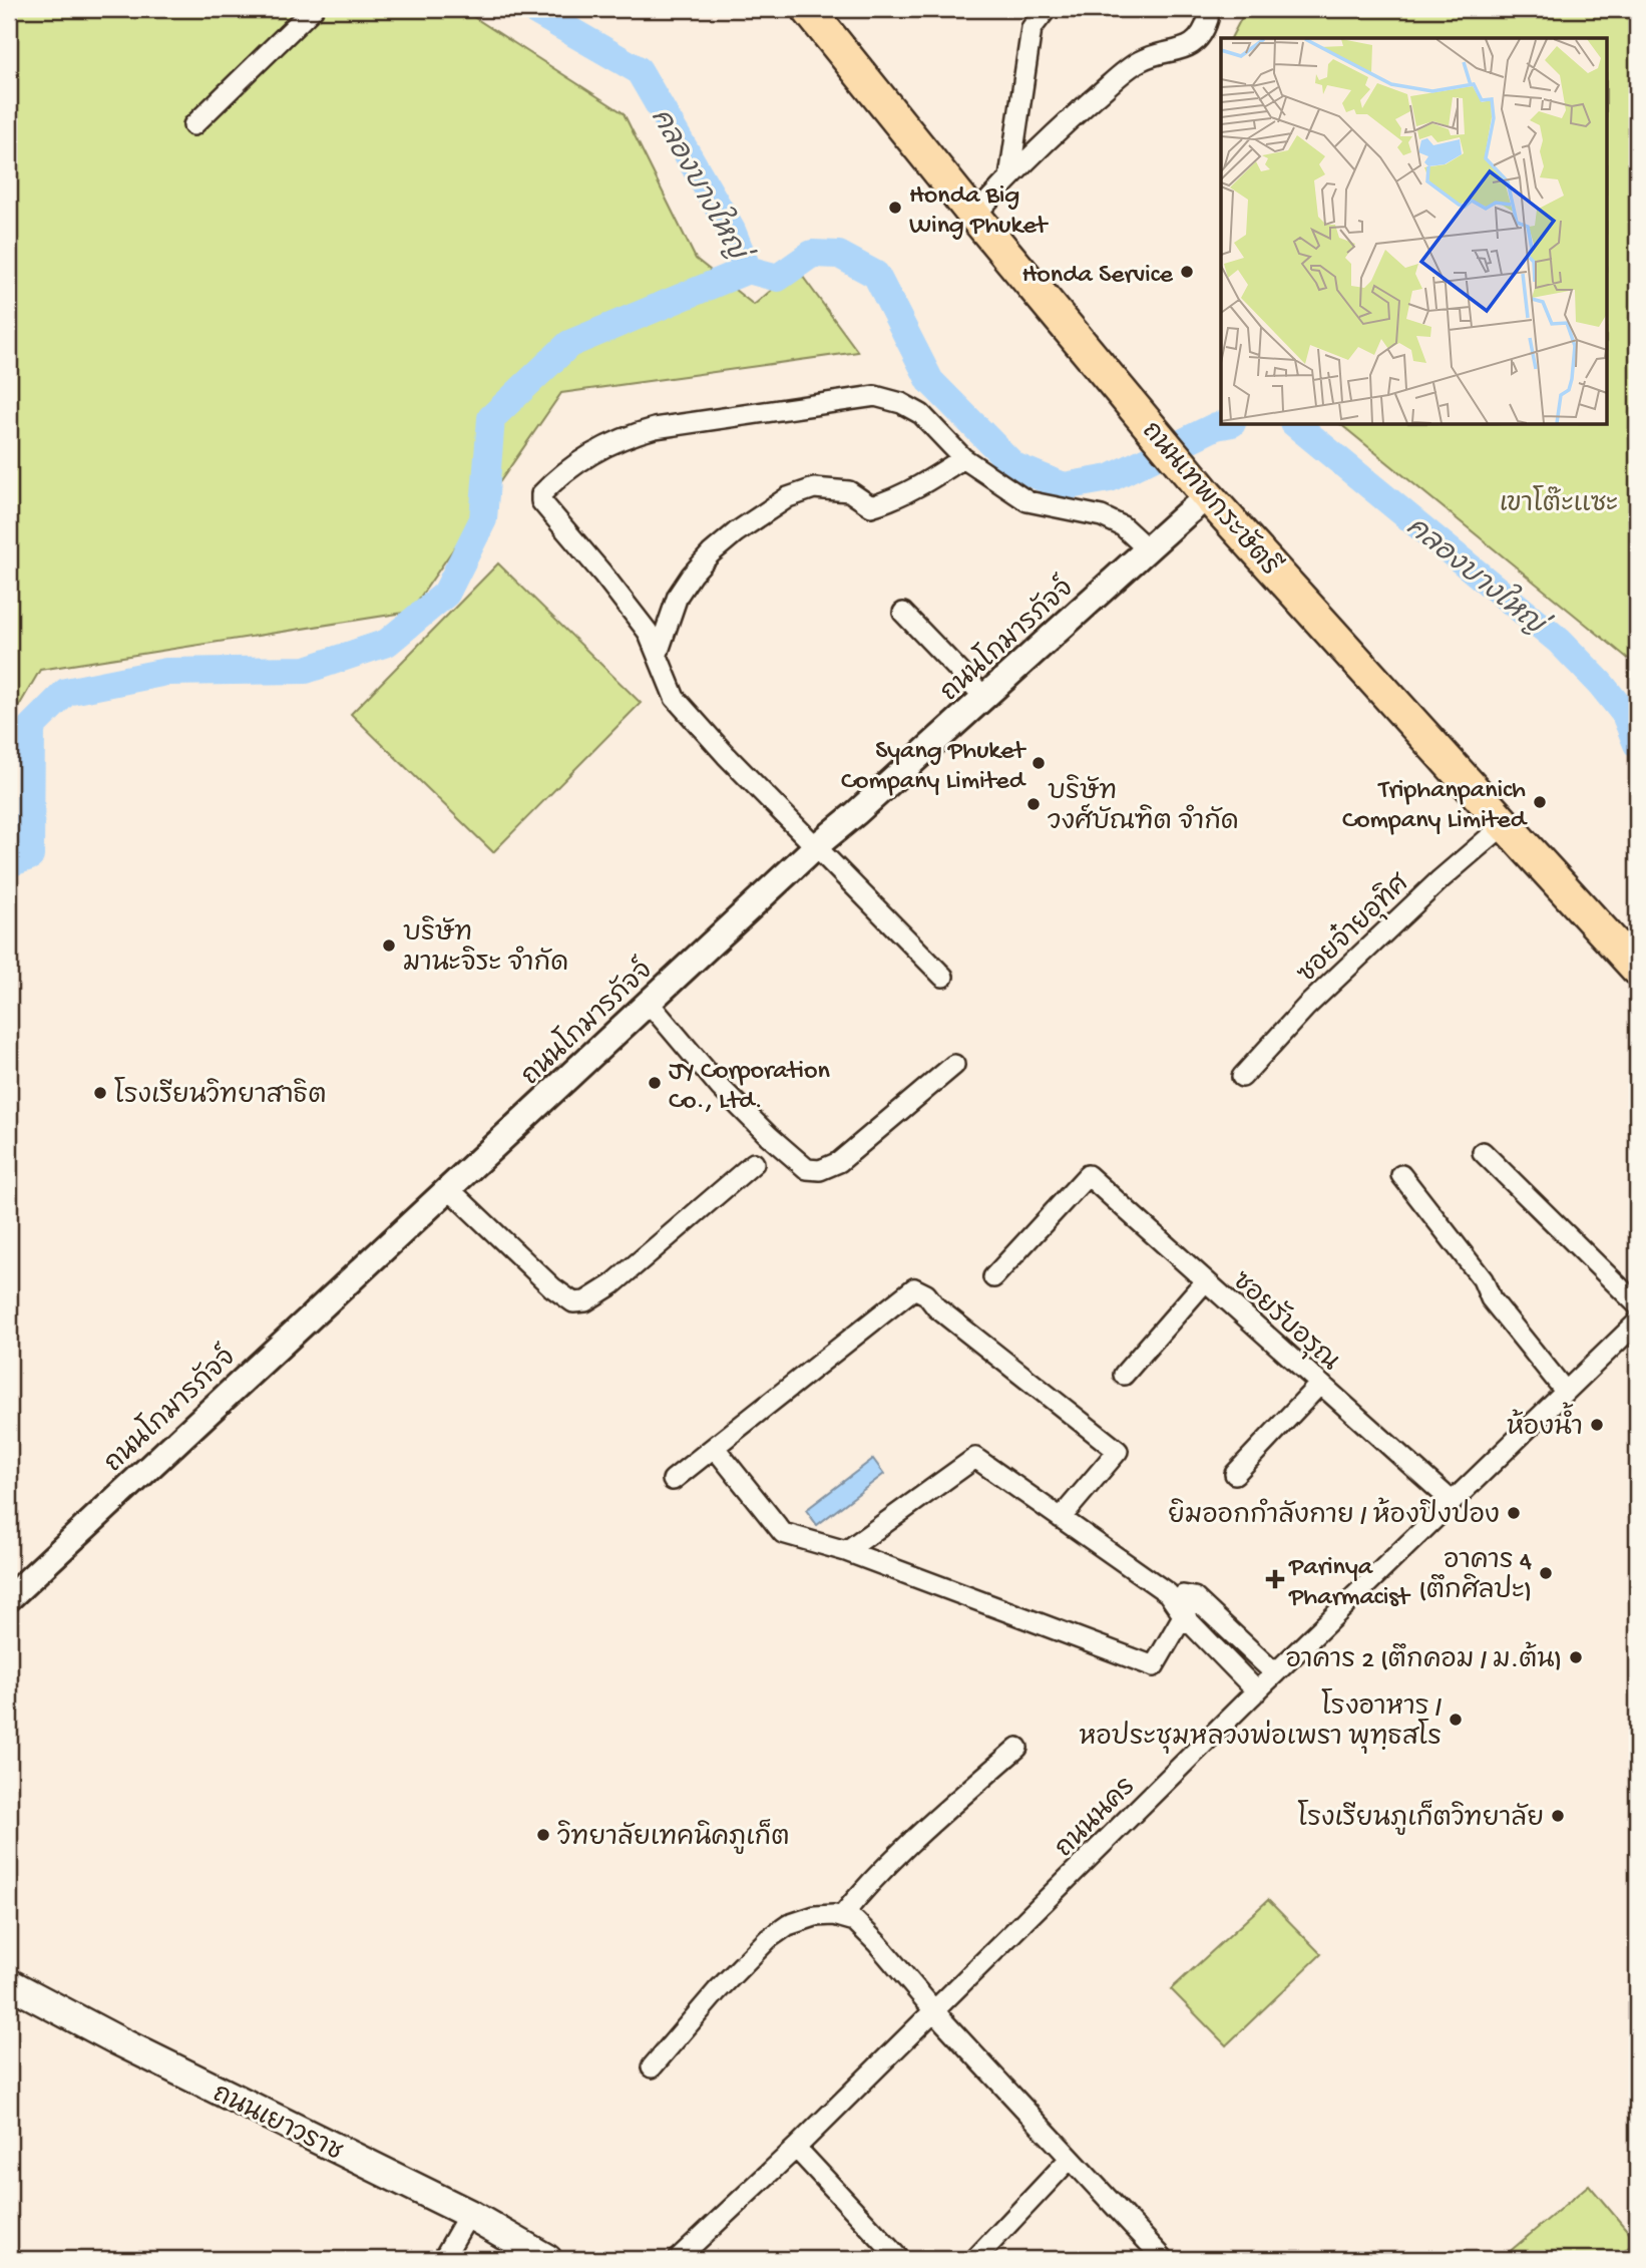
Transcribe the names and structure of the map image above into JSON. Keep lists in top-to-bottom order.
{
  "streets": {
    "main road": ["ถนนเทพกระษัตรี", "ถนนเยาวราช"],
    "street": [
      "ถนนโกมารภัจจ์",
      "ซอยจ๋ายอุทิศ",
      "ซอยรับอรุณ",
      "ถนนนคร"
    ]
  },
  "crossings": [
    ["ถนนเทพกระษัตรี", "ถนนโกมารภัจจ์"],
    ["ถนนเทพกระษัตรี", "ซอยจ๋ายอุทิศ"],
    ["ซอยรับอรุณ", "ถนนนคร"]
  ],
  "water": ["คลองบางใหญ่"],
  "parks": ["เขาโต๊ะแซะ"],
  "places": {
    "other": [
      "Honda Big Wing Phuket",
      "Honda Service",
      "Syang Phuket Company Limited",
      "Triphanpanich Company Limited",
      "บริษัท วงศ์บัณฑิต จำกัด",
      "บริษัท มานะจิระ จำกัด",
      "JY Corporation Co., Ltd.",
      "โรงเรียนวิทยาสาธิต",
      "ห้องน้ำ",
      "ยิมออกกำลังกาย / ห้องปิงปอง",
      "อาคาร 4 (ตึกศิลปะ)",
      "อาคาร 2 (ตึกคอม / ม.ต้น)",
      "โรงอาหาร / หอประชุมหลวงพ่อเพรา พุทฺธสโร",
      "โรงเรียนภูเก็ตวิทยาลัย",
      "วิทยาลัยเทคนิคภูเก็ต"
    ],
    "health": ["Parinya Pharmacist"]
  }
}
